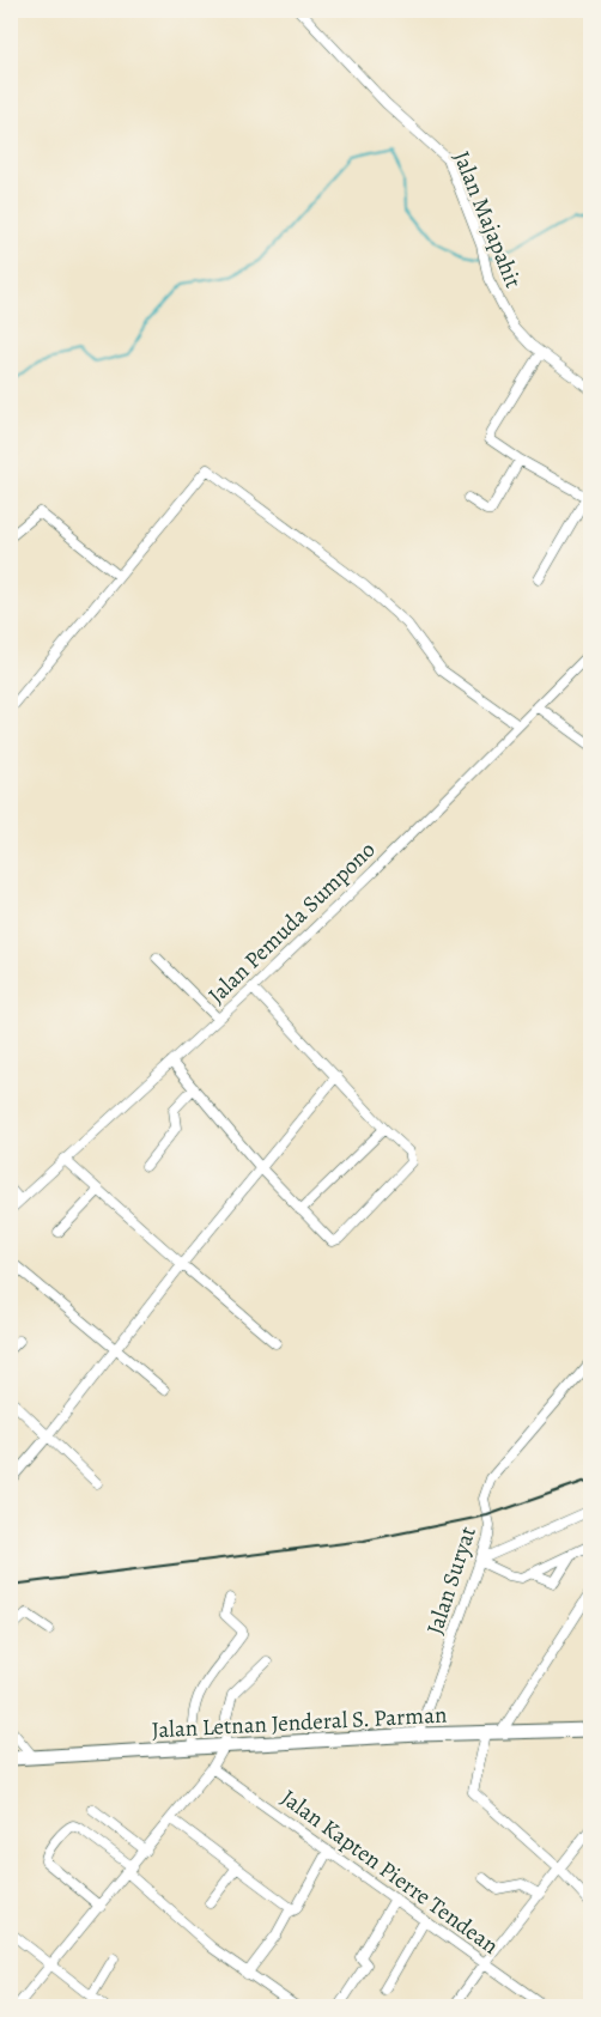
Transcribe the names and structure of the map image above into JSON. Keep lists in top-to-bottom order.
{
  "streets": {
    "highway": ["Jalan Letnan Jenderal S. Parman"],
    "street": [
      "Jalan Majapahit",
      "Jalan Pemuda Sumpono",
      "Jalan Suryat",
      "Jalan Kapten Pierre Tendean"
    ]
  },
  "crossings": [
    ["Jalan Suryat", "Jalan Letnan Jenderal S. Parman"]
  ]
}
